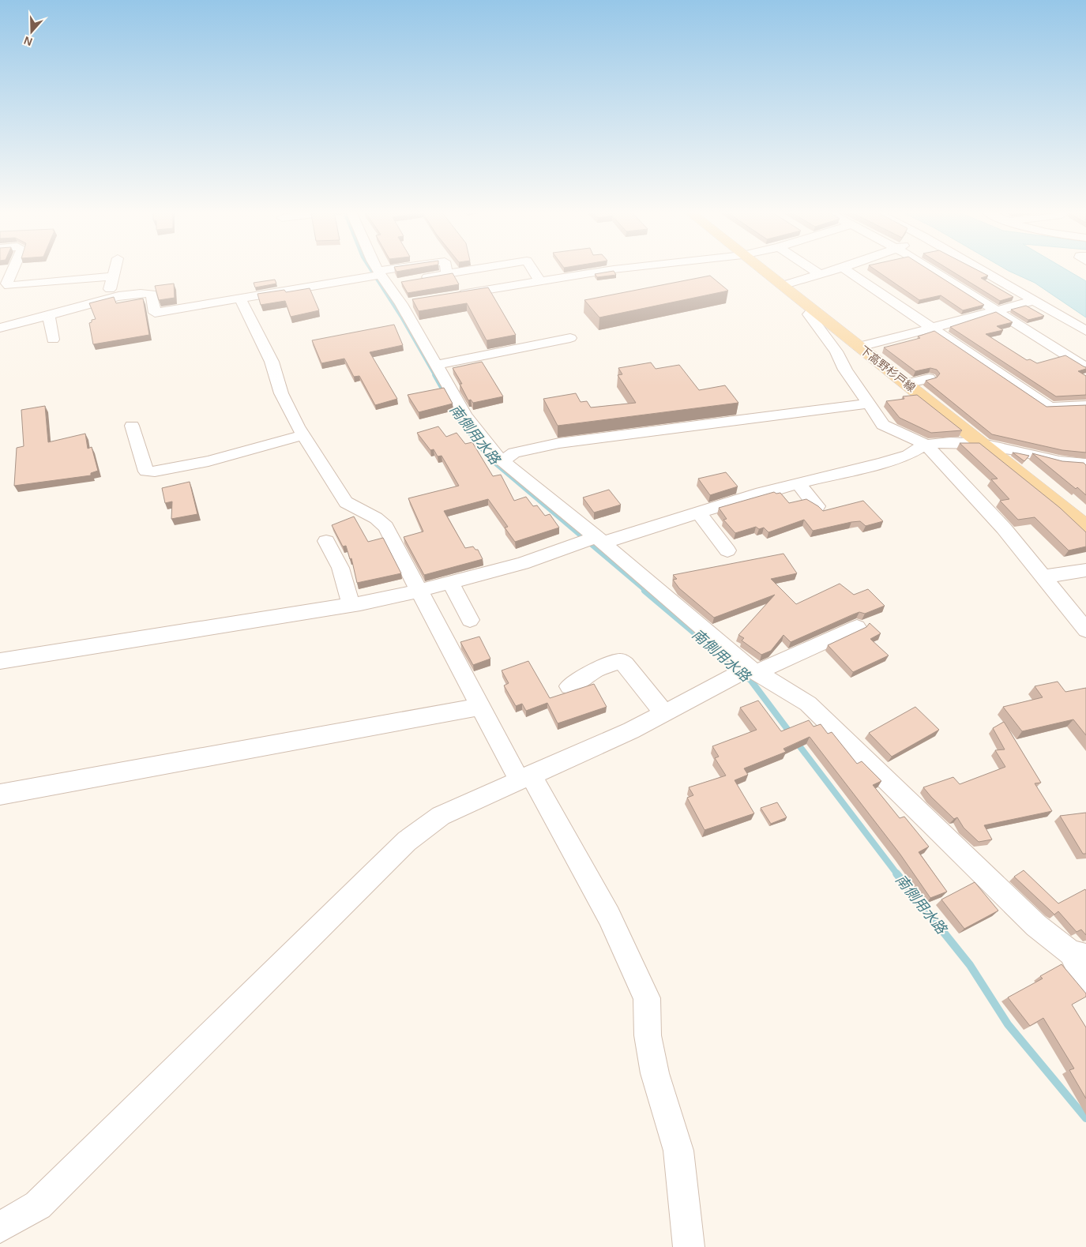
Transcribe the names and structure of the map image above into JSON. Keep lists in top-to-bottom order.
{
  "streets": {
    "main road": ["下高野杉戸線"]
  },
  "water": ["南側用水路"],
  "north": "bottom"
}
